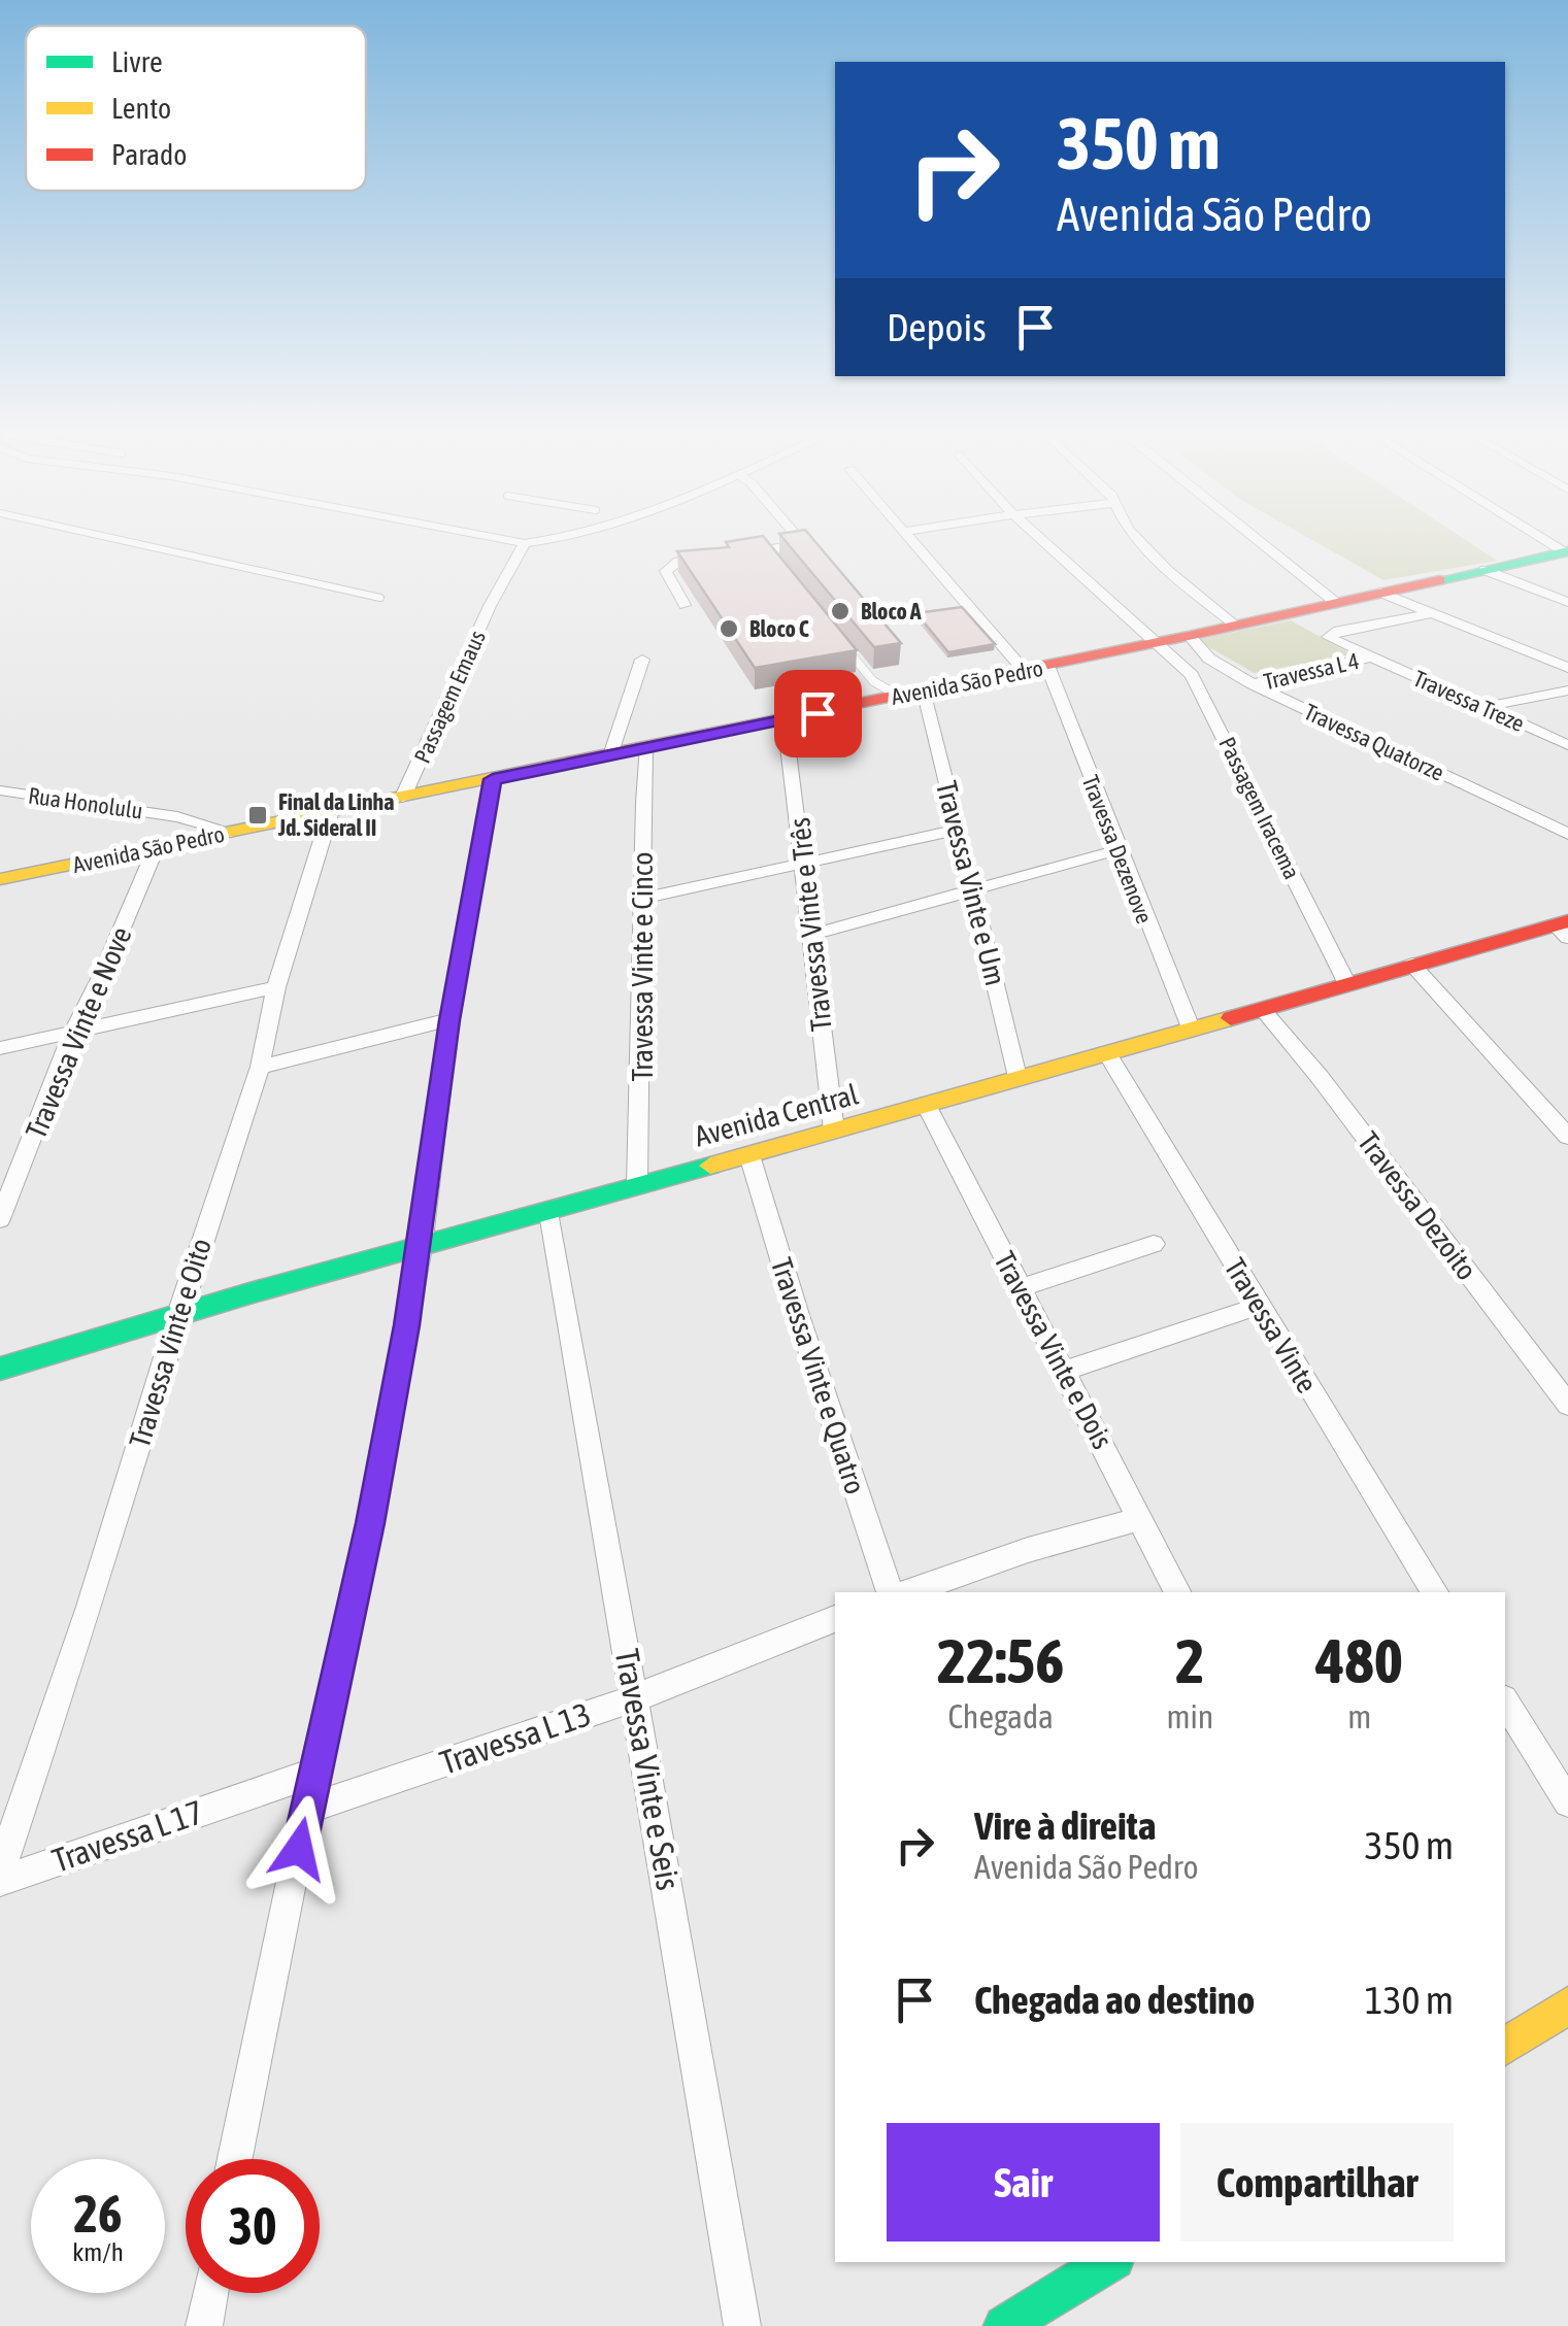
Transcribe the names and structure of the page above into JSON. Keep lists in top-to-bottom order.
{
  "streets": {
    "main road": ["Avenida São Pedro", "Avenida Central"],
    "street": [
      "Travessa L 4",
      "Passagem Emaus",
      "Travessa Treze",
      "Travessa Quatorze",
      "Rua Honolulu",
      "Passagem Iracema",
      "Travessa Dezenove",
      "Travessa Vinte e Um",
      "Travessa Vinte e Três",
      "Travessa Vinte e Cinco",
      "Travessa Vinte e Nove",
      "Travessa Dezoito",
      "Travessa Vinte",
      "Travessa Vinte e Oito",
      "Travessa Vinte e Dois",
      "Travessa Vinte e Quatro",
      "Travessa L 13",
      "Travessa Vinte e Seis",
      "Travessa L 17"
    ]
  },
  "crossings": [
    ["Travessa L 4", "Travessa Treze"],
    ["Travessa L 4", "Travessa Quatorze"],
    ["Avenida São Pedro", "Passagem Emaus"],
    ["Avenida São Pedro", "Travessa Quatorze"],
    ["Avenida São Pedro", "Rua Honolulu"],
    ["Avenida São Pedro", "Passagem Iracema"],
    ["Avenida São Pedro", "Travessa Dezenove"],
    ["Avenida São Pedro", "Travessa Vinte e Um"],
    ["Avenida São Pedro", "Travessa Vinte e Três"],
    ["Avenida São Pedro", "Travessa Vinte e Cinco"],
    ["Avenida São Pedro", "Travessa Vinte e Nove"],
    ["Avenida São Pedro", "Travessa Vinte e Oito"],
    ["Passagem Iracema", "Avenida Central"],
    ["Travessa Dezenove", "Avenida Central"],
    ["Travessa Vinte e Um", "Avenida Central"],
    ["Travessa Vinte e Três", "Avenida Central"],
    ["Travessa Vinte e Cinco", "Avenida Central"],
    ["Avenida Central", "Travessa Dezoito"],
    ["Avenida Central", "Travessa Vinte"],
    ["Avenida Central", "Travessa Vinte e Oito"],
    ["Avenida Central", "Travessa Vinte e Dois"],
    ["Avenida Central", "Travessa Vinte e Quatro"],
    ["Avenida Central", "Travessa Vinte e Seis"],
    ["Travessa L 13", "Travessa Vinte e Seis"]
  ],
  "places": {
    "other": ["Bloco A", "Bloco C"],
    "transit": ["Final da Linha Jd. Sideral II"]
  },
  "legend": ["Livre", "Lento", "Parado"],
  "page": {
    "turn": ["350 m", "Avenida São Pedro"],
    "then": "Depois",
    "eta": [
      "22:56",
      "Chegada",
      "2",
      "min",
      "480",
      "m"
    ],
    "list": [
      {
        "name": "Vire à direita",
        "note": "Avenida São Pedro",
        "value": "350 m"
      },
      {
        "name": "Chegada ao destino",
        "value": "130 m"
      }
    ],
    "buttons": ["Sair", "Compartilhar"],
    "speed": "26 km/h",
    "limit": "30"
  }
}
